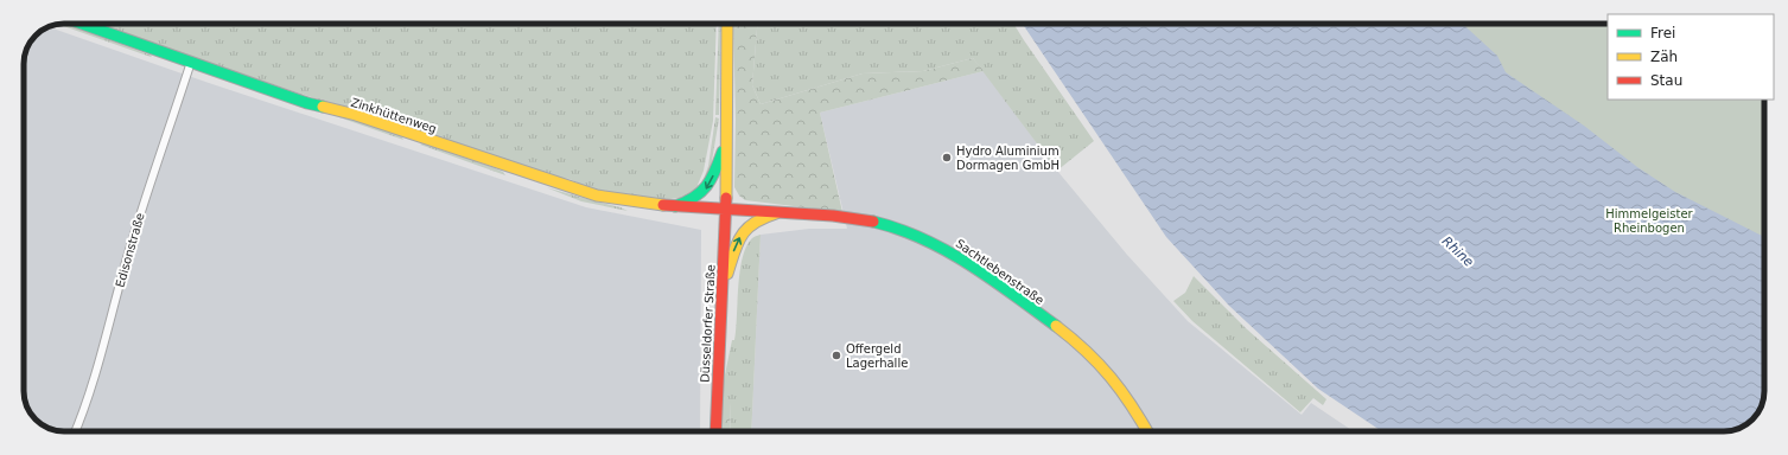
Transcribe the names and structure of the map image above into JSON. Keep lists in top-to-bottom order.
{
  "streets": {
    "street": [
      "Zinkhüttenweg",
      "Edisonstraße",
      "Sachtlebenstraße",
      "Düsseldorfer Straße"
    ]
  },
  "crossings": [
    ["Zinkhüttenweg", "Edisonstraße"],
    ["Zinkhüttenweg", "Sachtlebenstraße"],
    ["Zinkhüttenweg", "Düsseldorfer Straße"],
    ["Sachtlebenstraße", "Düsseldorfer Straße"]
  ],
  "water": ["Rhine"],
  "parks": ["Himmelgeister Rheinbogen"],
  "places": ["Hydro Aluminium Dormagen GmbH", "Offergeld Lagerhalle"],
  "legend": ["Frei", "Zäh", "Stau"]
}
